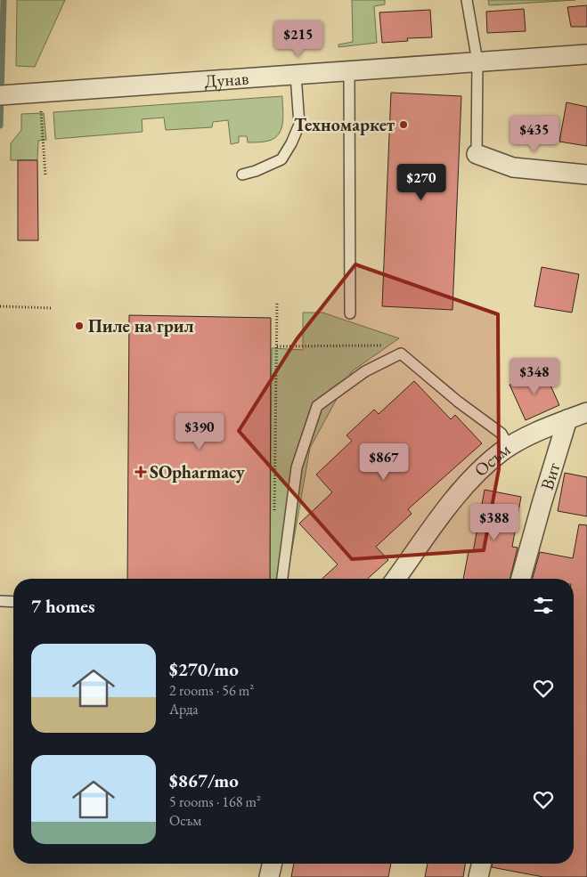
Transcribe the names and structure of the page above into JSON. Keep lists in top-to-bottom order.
{
  "streets": {
    "street": ["Дунав", "Осъм", "Вит"]
  },
  "crossings": [
    ["Осъм", "Вит"]
  ],
  "places": {
    "other": ["Техномаркет", "Пиле на грил"],
    "health": ["SOpharmacy"]
  },
  "page": {
    "price": [
      "$215",
      "$435",
      "$270",
      "$348",
      "$390",
      "$867",
      "$388"
    ],
    "heading": "7 homes",
    "list": [
      {
        "name": "$270/mo",
        "note": "2 rooms · 56 m² · Арда"
      },
      {
        "name": "$867/mo",
        "note": "5 rooms · 168 m² · Осъм"
      }
    ]
  }
}
